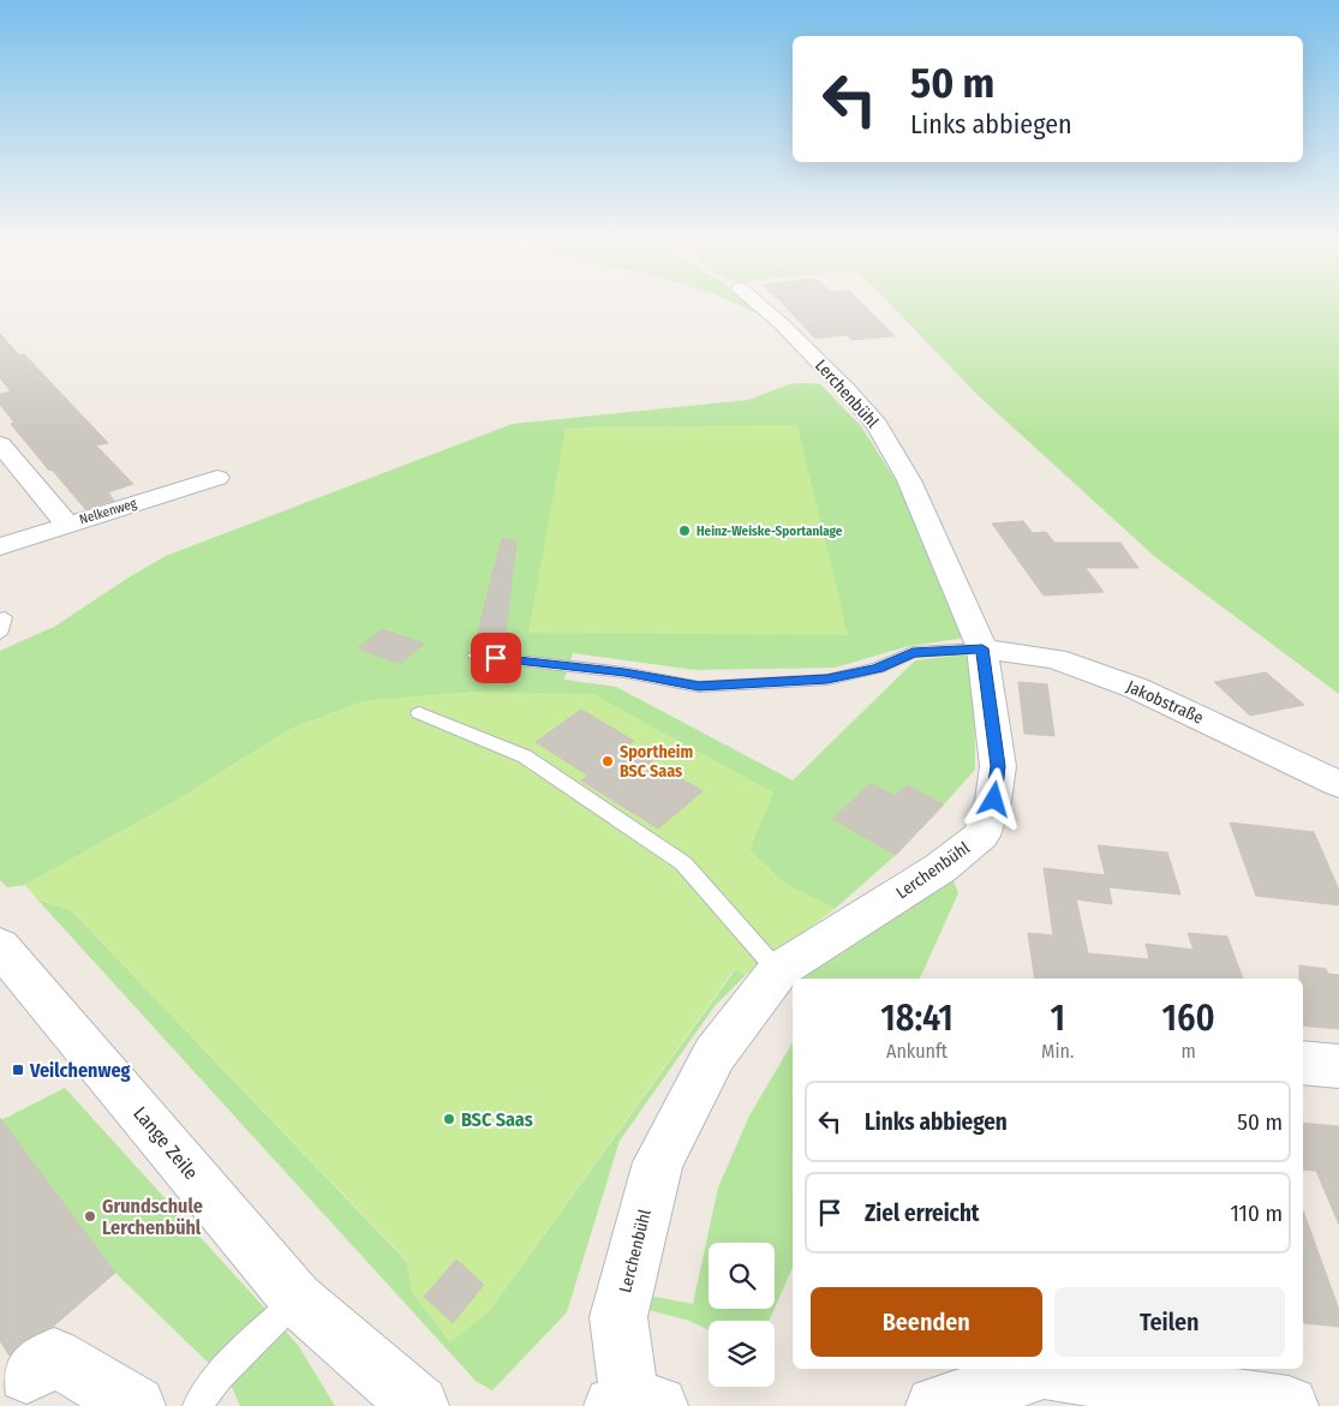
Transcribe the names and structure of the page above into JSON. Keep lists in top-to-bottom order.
{
  "streets": {
    "street": [
      "Lerchenbühl",
      "Nelkenweg",
      "Jakobstraße",
      "Lange Zeile"
    ]
  },
  "crossings": [
    ["Lerchenbühl", "Jakobstraße"]
  ],
  "places": {
    "other": [
      "Heinz-Weiske-Sportanlage",
      "Sportheim BSC Saas",
      "BSC Saas",
      "Grundschule Lerchenbühl"
    ],
    "transit": ["Veilchenweg"]
  },
  "page": {
    "turn": ["50 m", "Links abbiegen"],
    "eta": [
      "18:41",
      "Ankunft",
      "1",
      "Min.",
      "160",
      "m"
    ],
    "list": [
      {
        "name": "Links abbiegen",
        "value": "50 m"
      },
      {
        "name": "Ziel erreicht",
        "value": "110 m"
      }
    ],
    "buttons": ["Beenden", "Teilen"]
  }
}
